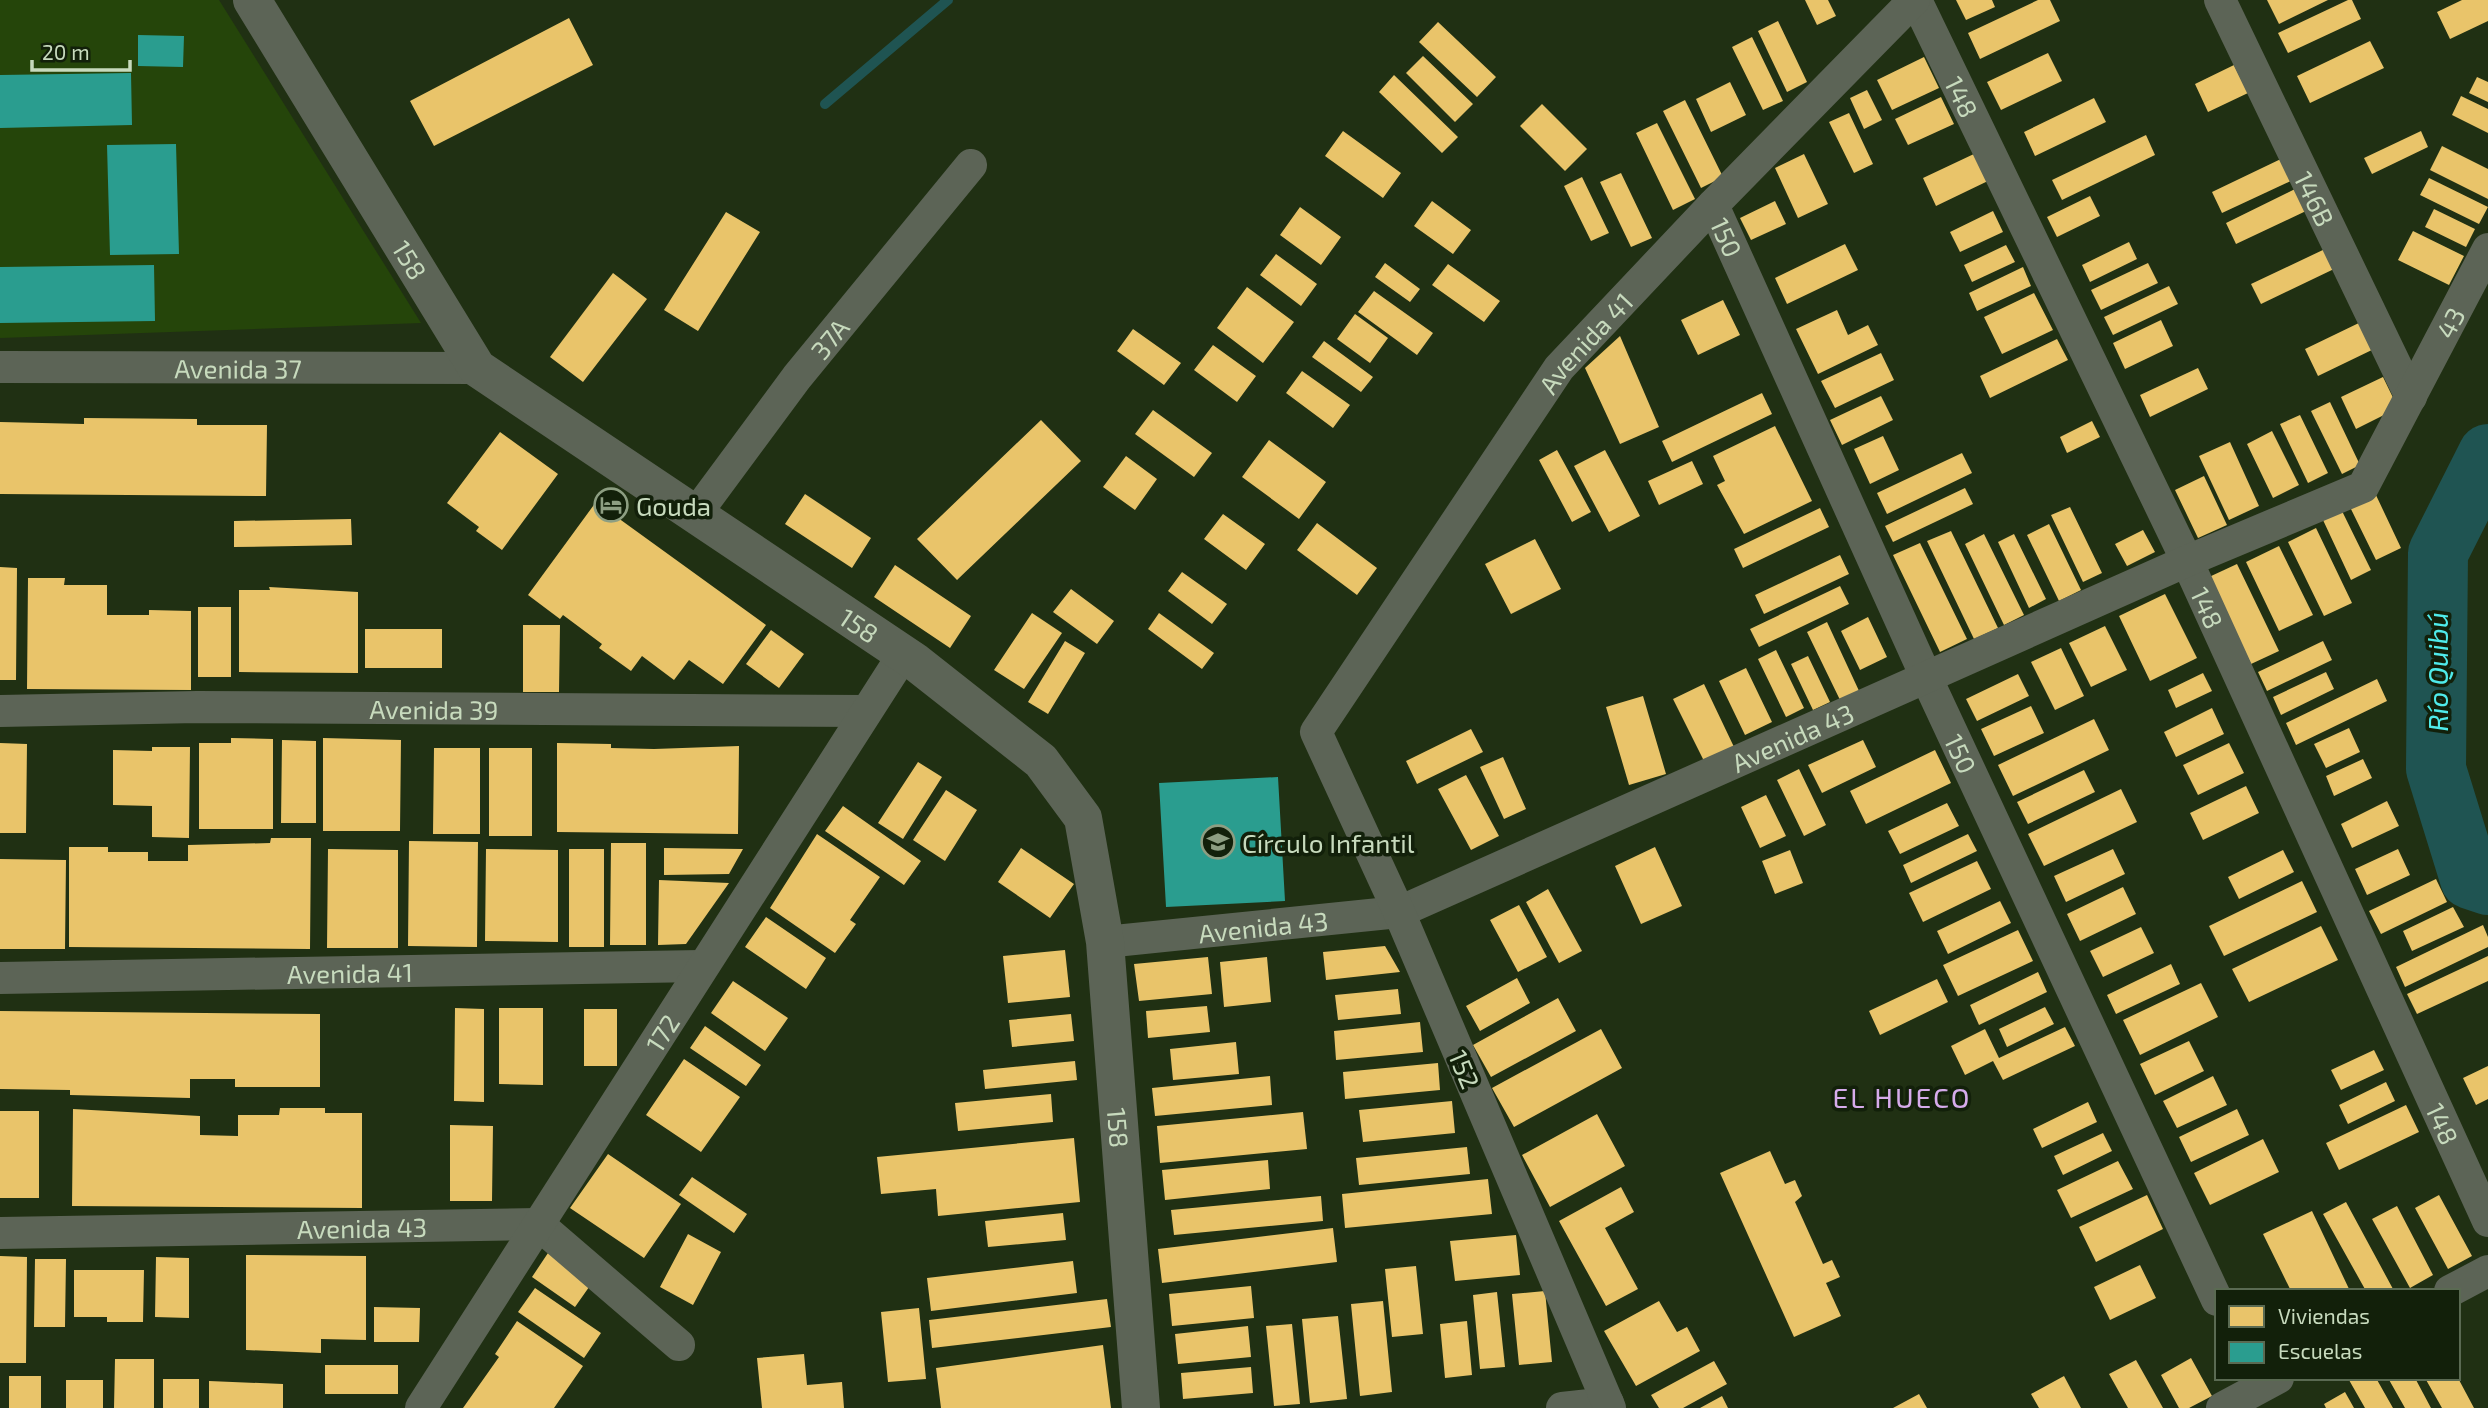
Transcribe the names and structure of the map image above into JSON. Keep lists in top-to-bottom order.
{
  "streets": {
    "street": [
      "148",
      "146B",
      "150",
      "158",
      "43",
      "37A",
      "Avenida 41",
      "Avenida 37",
      "Avenida 39",
      "Avenida 43",
      "172",
      "152"
    ]
  },
  "crossings": [
    ["148", "Avenida 41"],
    ["148", "Avenida 43"],
    ["146B", "43"],
    ["146B", "Avenida 43"],
    ["150", "Avenida 41"],
    ["150", "Avenida 43"],
    ["158", "37A"],
    ["158", "Avenida 37"],
    ["158", "Avenida 43"],
    ["158", "172"],
    ["43", "Avenida 43"],
    ["Avenida 41", "172"],
    ["Avenida 41", "152"],
    ["Avenida 39", "172"],
    ["Avenida 43", "172"],
    ["Avenida 43", "152"]
  ],
  "districts": ["EL HUECO"],
  "water": ["Río Quibú"],
  "places": {
    "hotel": ["Gouda"],
    "school or university": ["Círculo Infantil"]
  },
  "legend": ["Viviendas", "Escuelas"],
  "scale_bar": "20 m"
}
